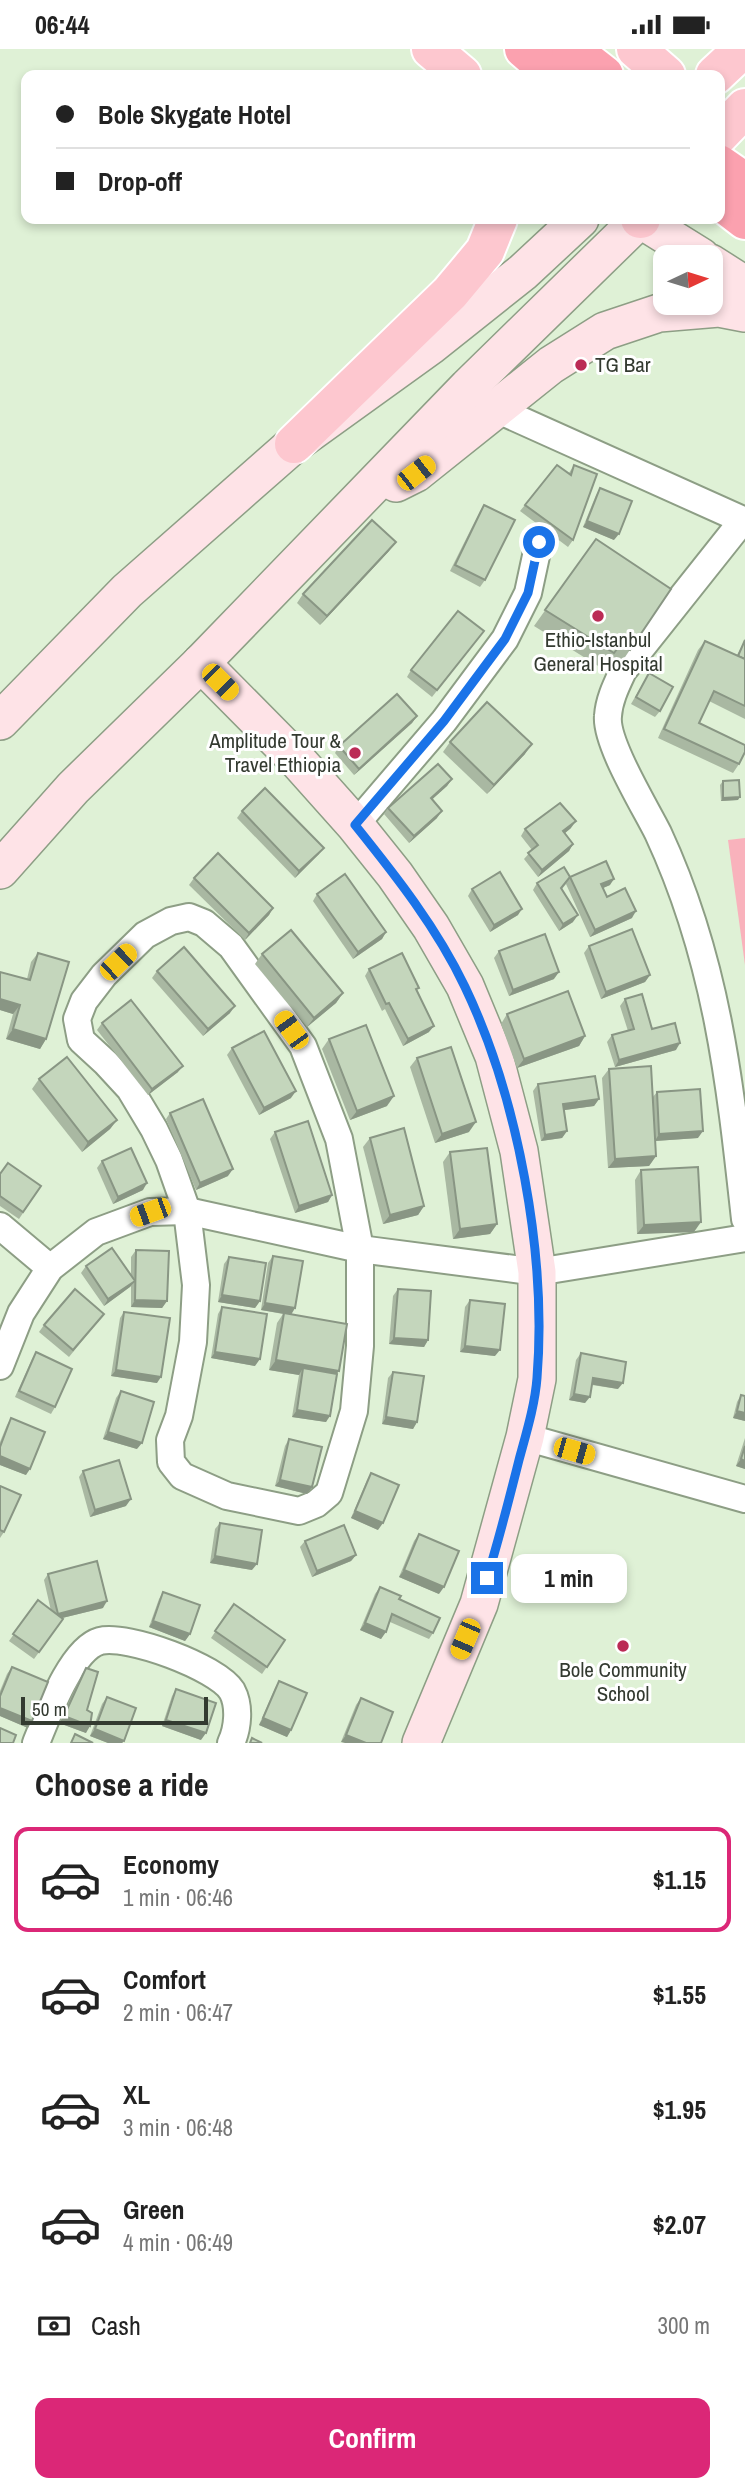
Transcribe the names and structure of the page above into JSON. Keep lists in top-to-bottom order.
{
  "places": [
    "TG Bar",
    "Ethio-Istanbul General Hospital",
    "Amplitude Tour & Travel Ethiopia",
    "Bole Community School"
  ],
  "scale_bar": "50 m",
  "north": "right",
  "page": {
    "status": "06:44",
    "banner": ["Bole Skygate Hotel", "Drop-off"],
    "bubble": "1 min",
    "scale": "50 m",
    "heading": "Choose a ride",
    "list": [
      {
        "name": "Economy",
        "note": "1 min · 06:46",
        "value": "$1.15"
      },
      {
        "name": "Comfort",
        "note": "2 min · 06:47",
        "value": "$1.55"
      },
      {
        "name": "XL",
        "note": "3 min · 06:48",
        "value": "$1.95"
      },
      {
        "name": "Green",
        "note": "4 min · 06:49",
        "value": "$2.07"
      }
    ],
    "pay": ["Cash", "300 m"],
    "buttons": "Confirm"
  }
}
